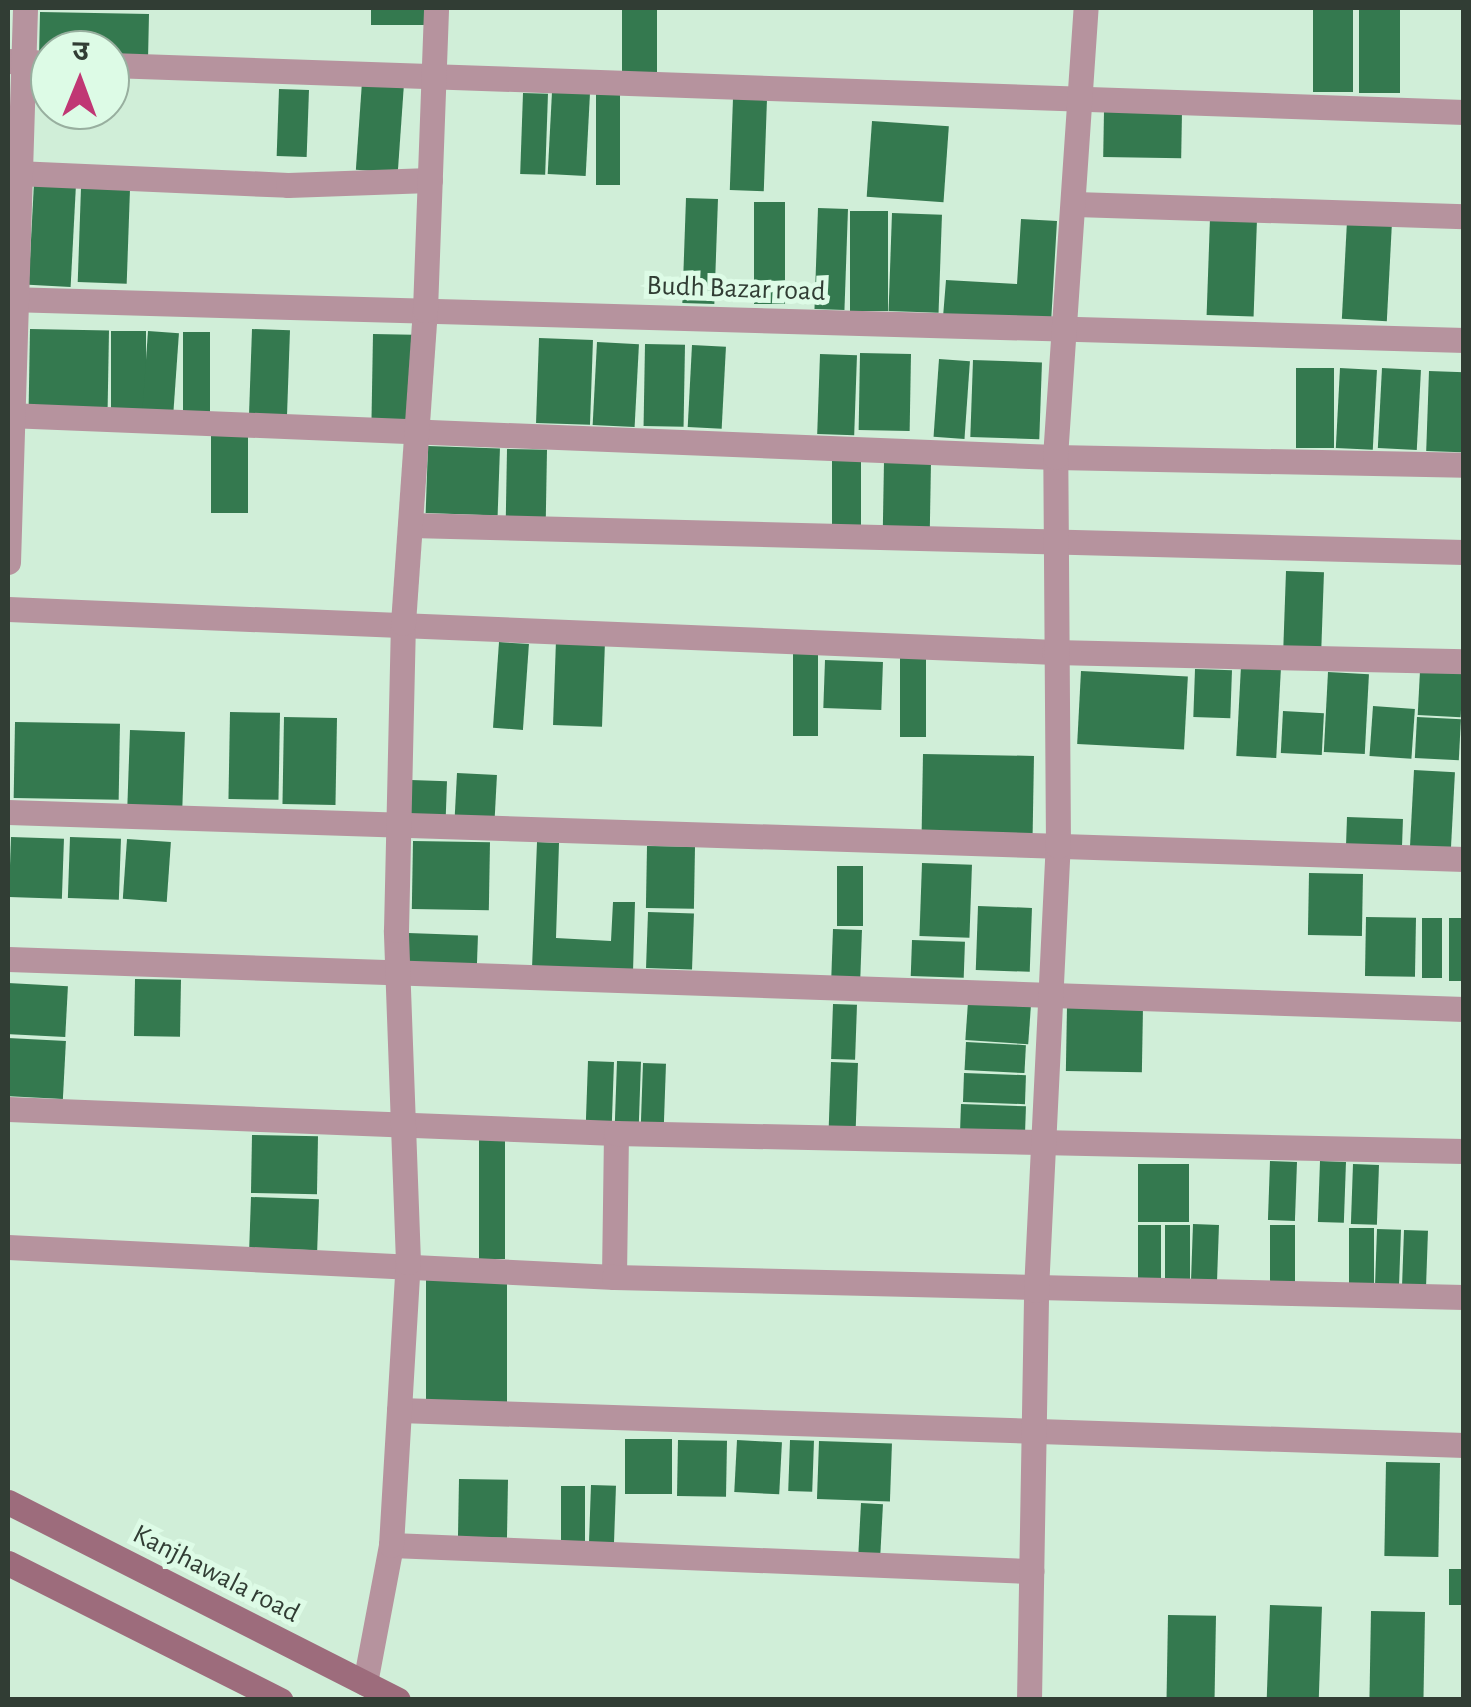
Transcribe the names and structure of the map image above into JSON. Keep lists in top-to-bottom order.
{
  "streets": {
    "main road": ["Kanjhawala road"],
    "street": ["Budh Bazar road"]
  },
  "north": "top"
}
